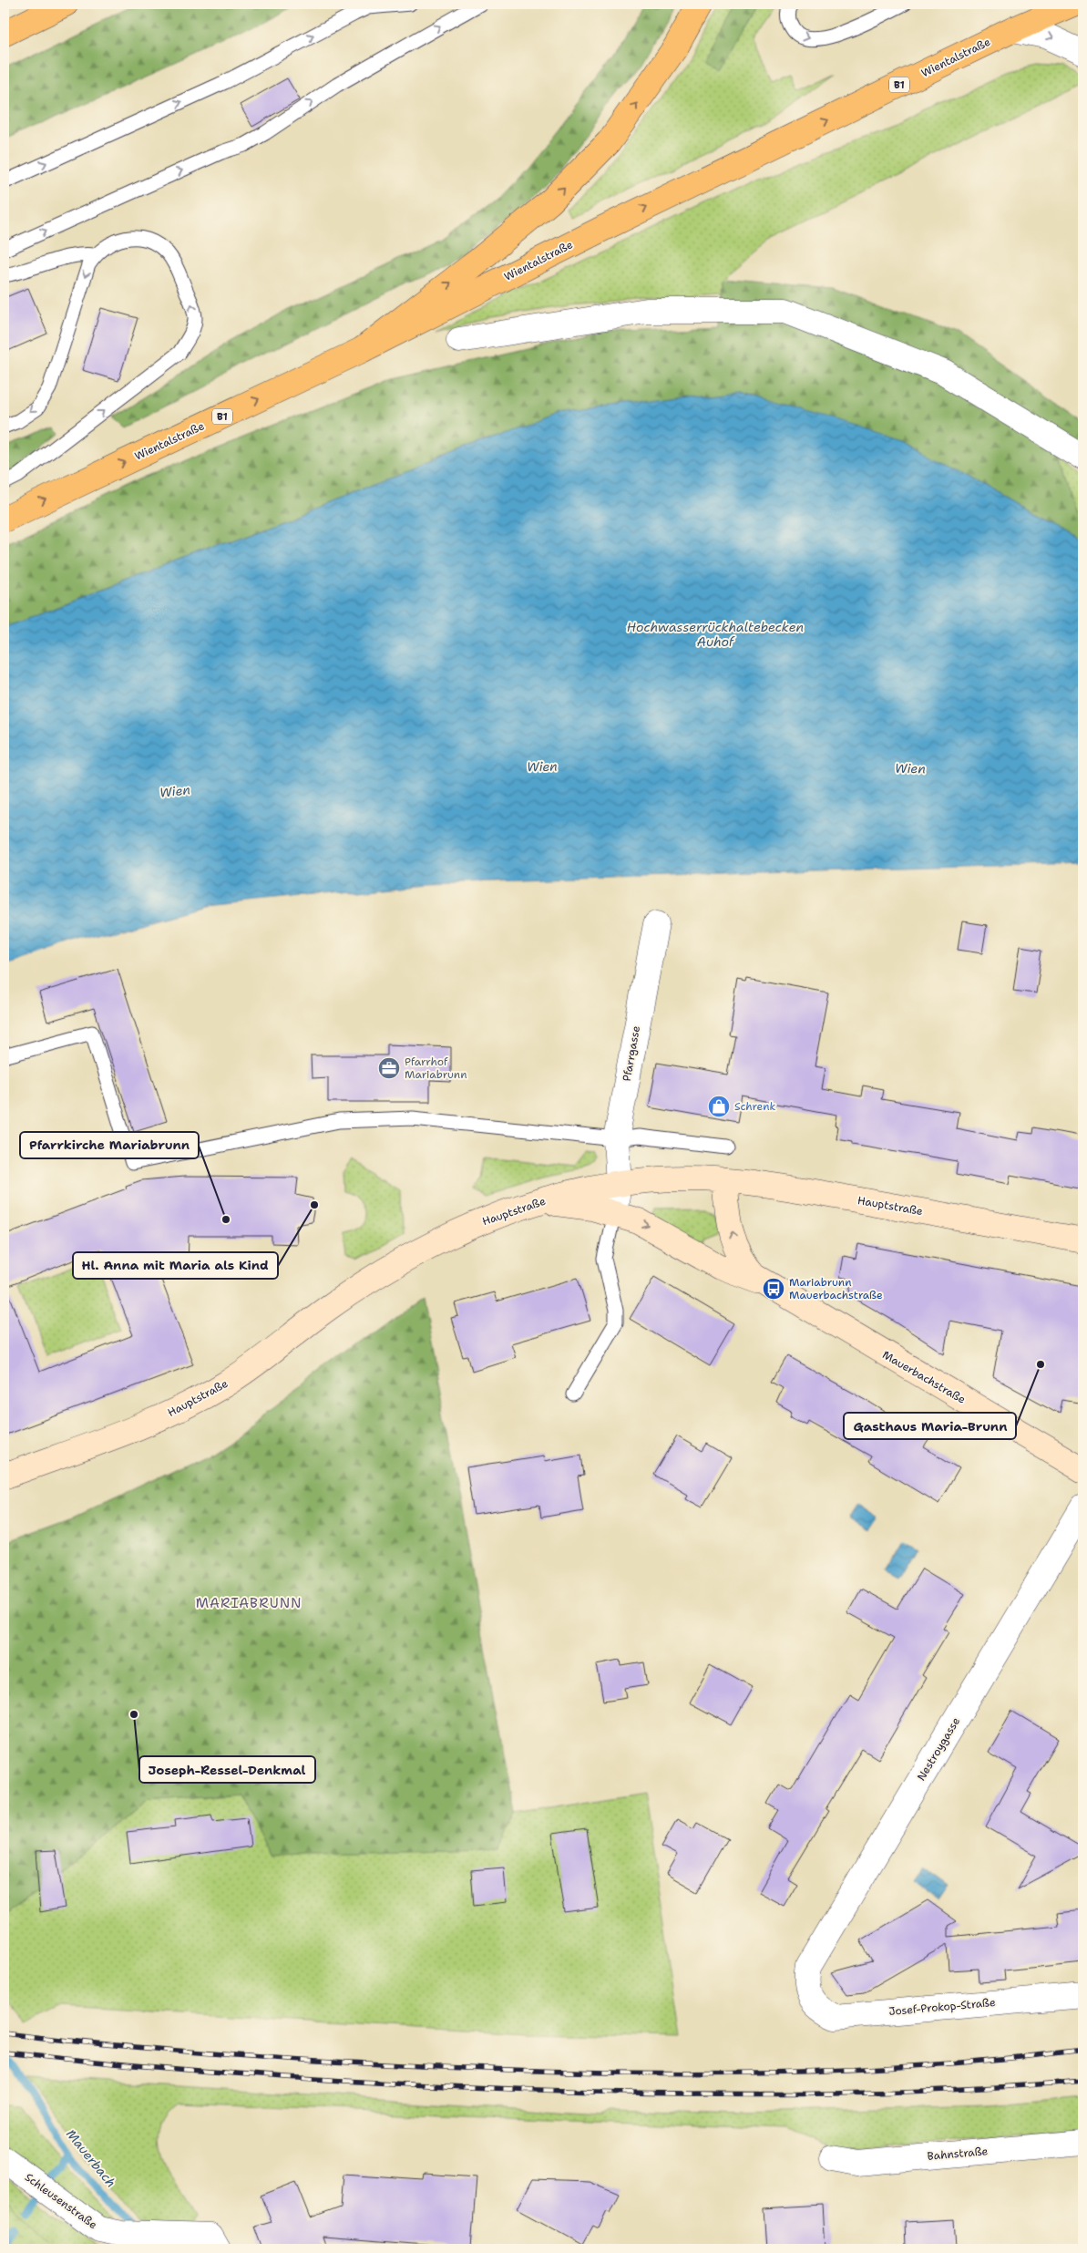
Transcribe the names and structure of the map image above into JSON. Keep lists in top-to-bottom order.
{
  "streets": {
    "main road": [
      "Wientalstraße",
      "B1",
      "Hauptstraße",
      "Mauerbachstraße"
    ],
    "street": [
      "Pfarrgasse",
      "Nestroygasse",
      "Josef-Prokop-Straße",
      "Bahnstraße",
      "Schleusenstraße"
    ]
  },
  "crossings": [
    ["Pfarrgasse", "Hauptstraße"],
    ["Pfarrgasse", "Mauerbachstraße"],
    ["Hauptstraße", "Mauerbachstraße"],
    ["Nestroygasse", "Josef-Prokop-Straße"]
  ],
  "districts": ["MARIABRUNN"],
  "water": ["Hochwasserrückhaltebecken Auhof", "Wien", "Mauerbach"],
  "places": {
    "office": ["Pfarrhof Mariabrunn"],
    "shop": ["Schrenk"],
    "other": [
      "Hl. Anna mit Maria als Kind",
      "Pfarrkirche Mariabrunn",
      "Gasthaus Maria-Brunn",
      "Joseph-Ressel-Denkmal"
    ],
    "bus stop": ["Mariabrunn Mauerbachstraße"]
  }
}
